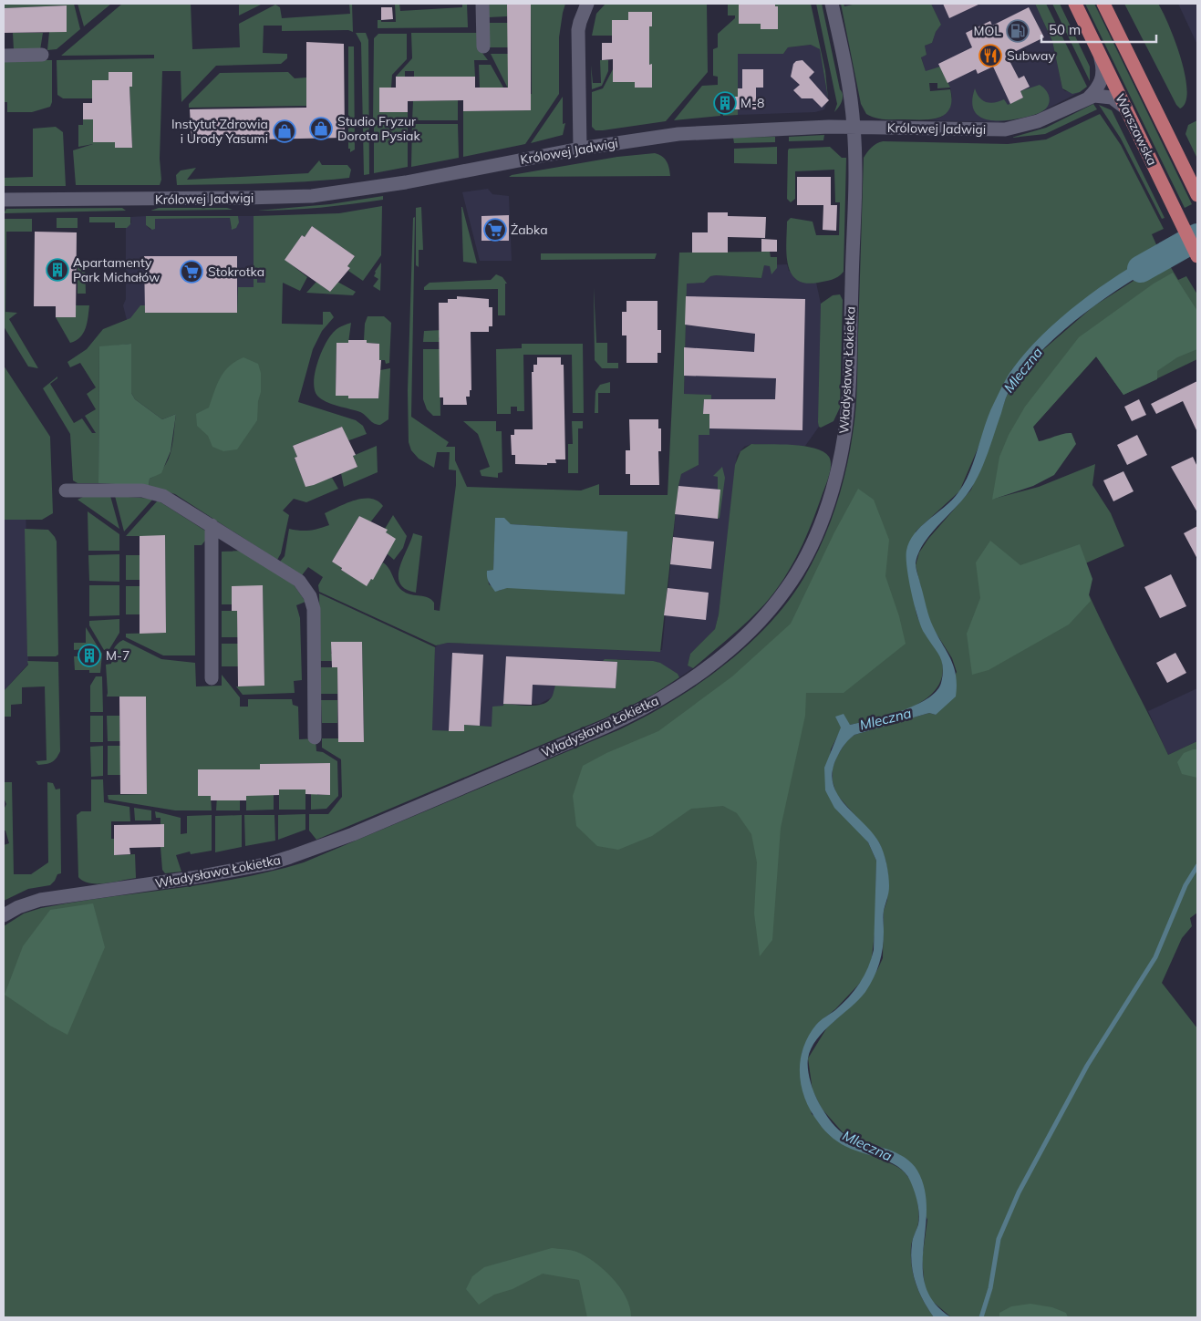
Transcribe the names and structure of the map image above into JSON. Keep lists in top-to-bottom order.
{
  "streets": {
    "main road": ["Warszawska"],
    "street": ["Królowej Jadwigi", "Władysława Łokietka"]
  },
  "crossings": [
    ["Królowej Jadwigi", "Warszawska"],
    ["Królowej Jadwigi", "Władysława Łokietka"]
  ],
  "water": ["Mleczna"],
  "places": {
    "fuel station": ["MOL"],
    "restaurant": ["Subway"],
    "building": ["M-8", "Apartamenty Park Michałów", "M-7"],
    "shop": ["Studio Fryzur Dorota Pysiak", "Instytut Zdrowia i Urody Yasumi"],
    "supermarket": ["Żabka", "Stokrotka"]
  },
  "scale_bar": "50 m"
}
